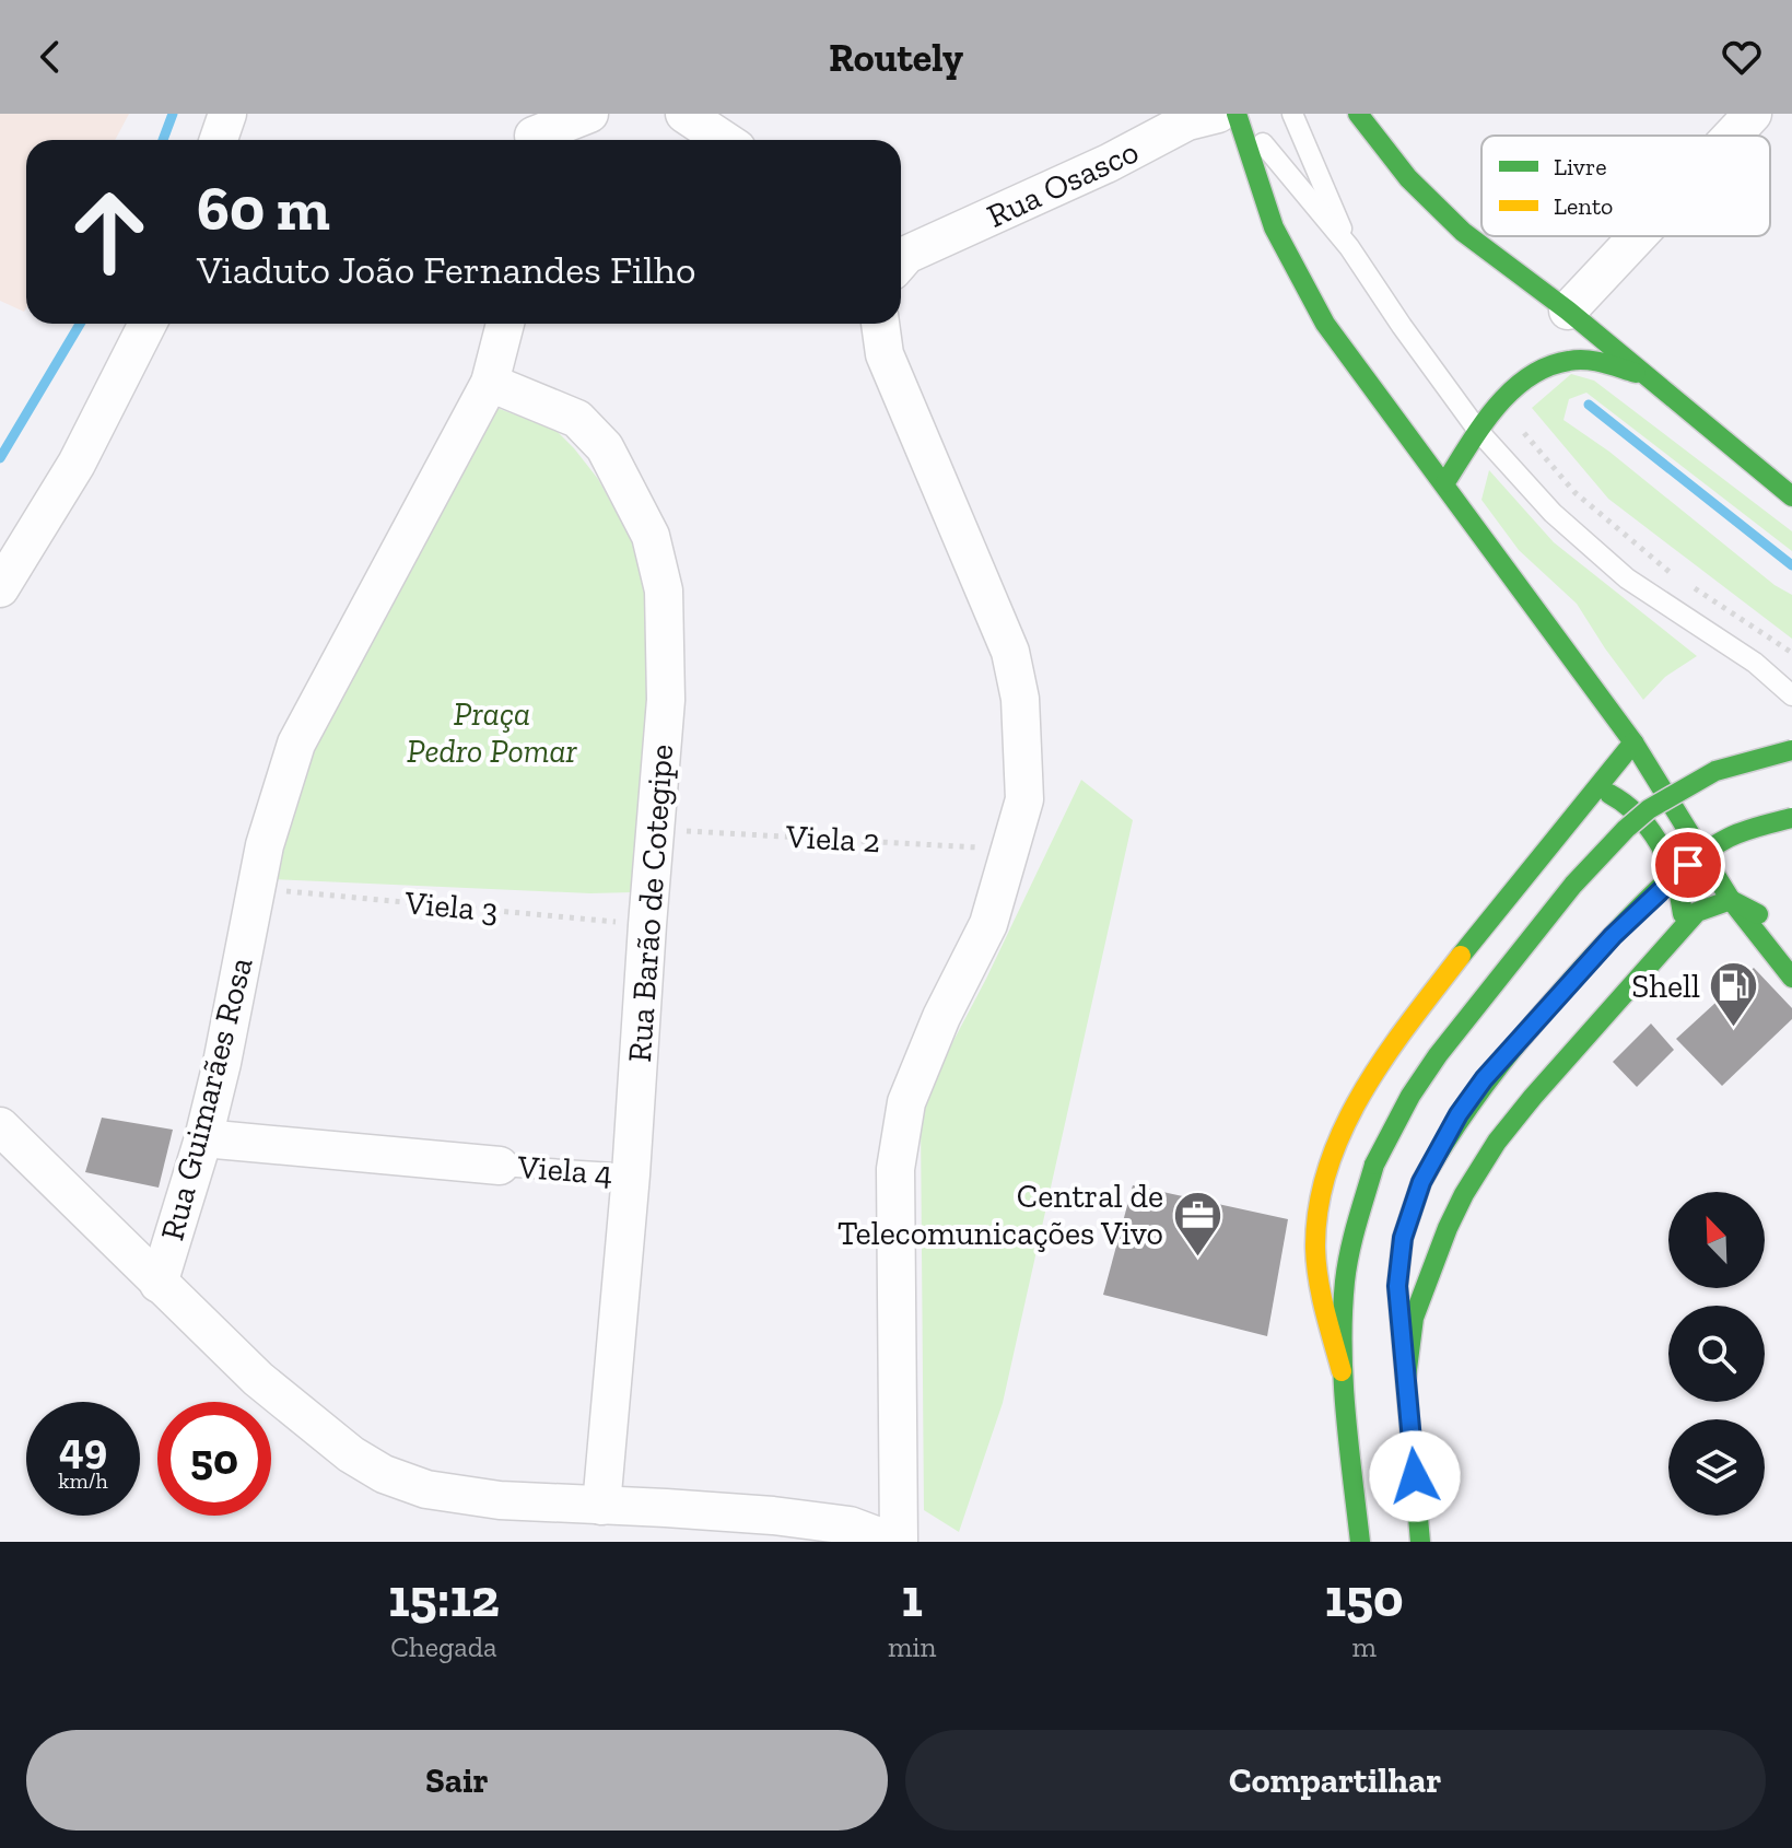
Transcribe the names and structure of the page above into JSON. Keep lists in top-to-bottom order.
{
  "streets": {
    "street": ["Rua Osasco", "Rua Barão de Cotegipe", "Rua Guimarães Rosa"],
    "lane": ["Viela 4"],
    "path": ["Viela 2", "Viela 3"]
  },
  "crossings": [
    ["Viela 2", "Rua Barão de Cotegipe"],
    ["Rua Barão de Cotegipe", "Viela 3"],
    ["Rua Barão de Cotegipe", "Rua Guimarães Rosa"],
    ["Rua Barão de Cotegipe", "Viela 4"],
    ["Viela 3", "Rua Guimarães Rosa"]
  ],
  "parks": ["Praça Pedro Pomar"],
  "places": {
    "fuel station": ["Shell"],
    "office": ["Central de Telecomunicações Vivo"]
  },
  "legend": ["Livre", "Lento"],
  "north": "top left",
  "page": {
    "header": "Routely",
    "turn": ["60 m", "Viaduto João Fernandes Filho"],
    "speed": "49 km/h",
    "limit": "50",
    "eta": [
      "15:12",
      "Chegada",
      "1",
      "min",
      "150",
      "m"
    ],
    "buttons": ["Sair", "Compartilhar"]
  }
}
